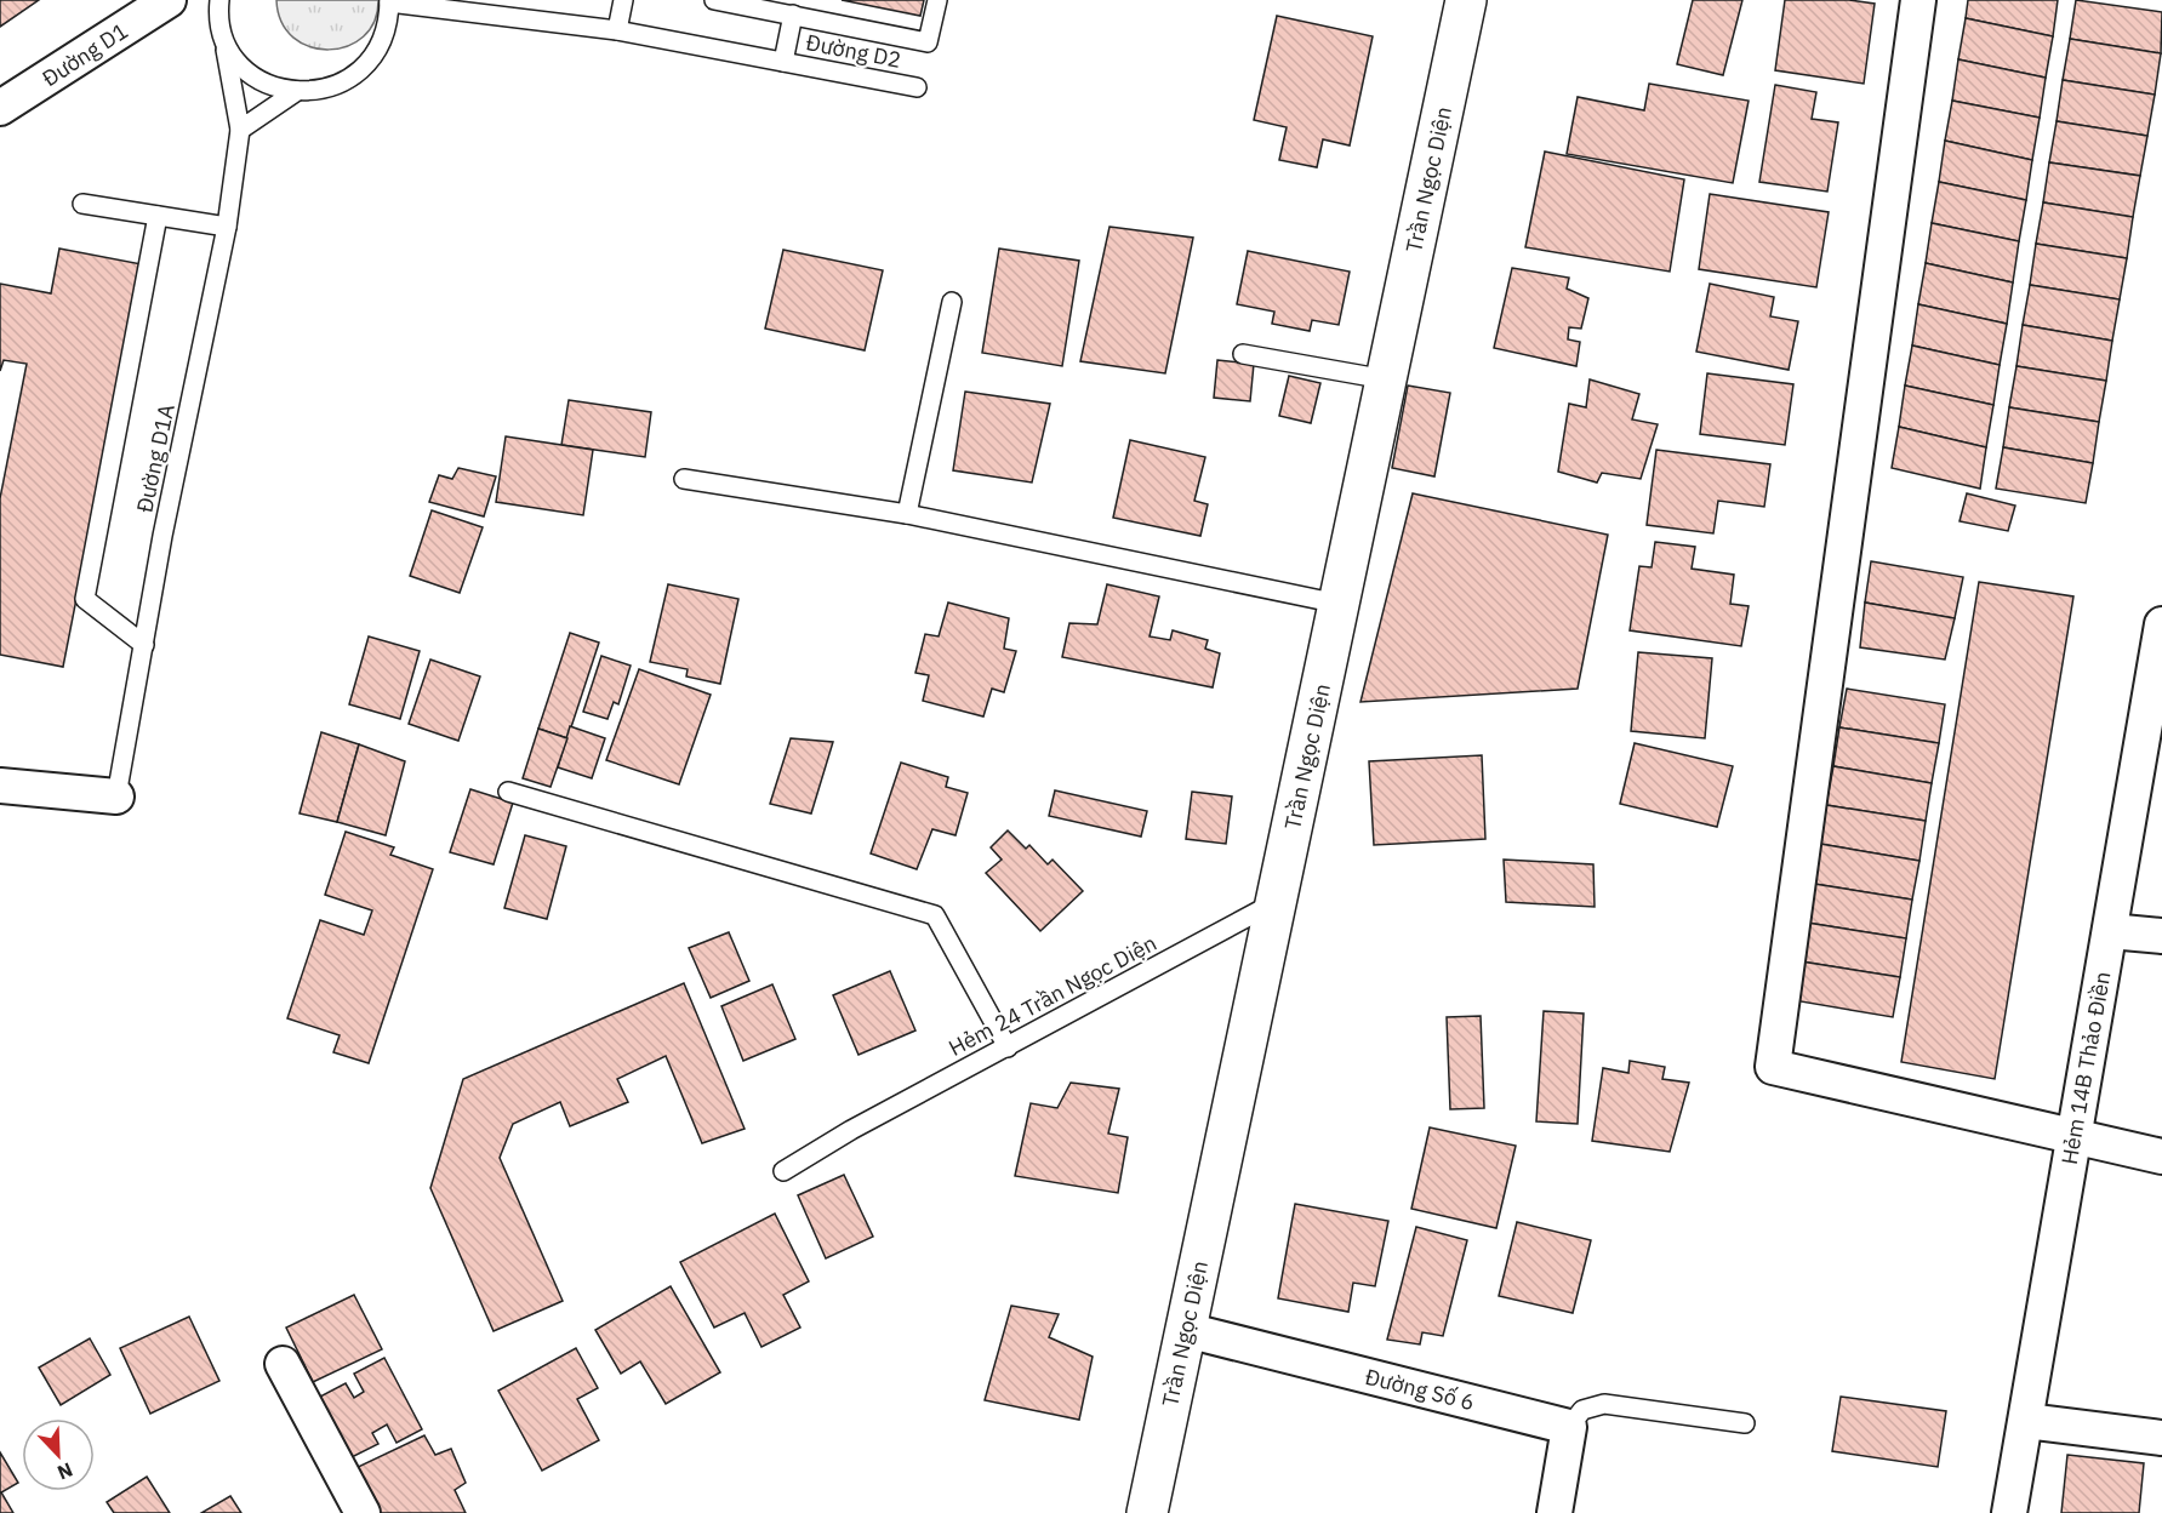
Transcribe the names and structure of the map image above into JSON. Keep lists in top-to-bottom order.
{
  "streets": {
    "street": [
      "Đường D1",
      "Trần Ngọc Diện",
      "Hẻm 14B Thảo Điền",
      "Đường Số 6"
    ],
    "lane": ["Đường D2", "Đường D1A", "Hẻm 24 Trần Ngọc Diện"]
  },
  "crossings": [
    ["Trần Ngọc Diện", "Hẻm 24 Trần Ngọc Diện"],
    ["Trần Ngọc Diện", "Đường Số 6"]
  ],
  "north": "bottom right"
}
